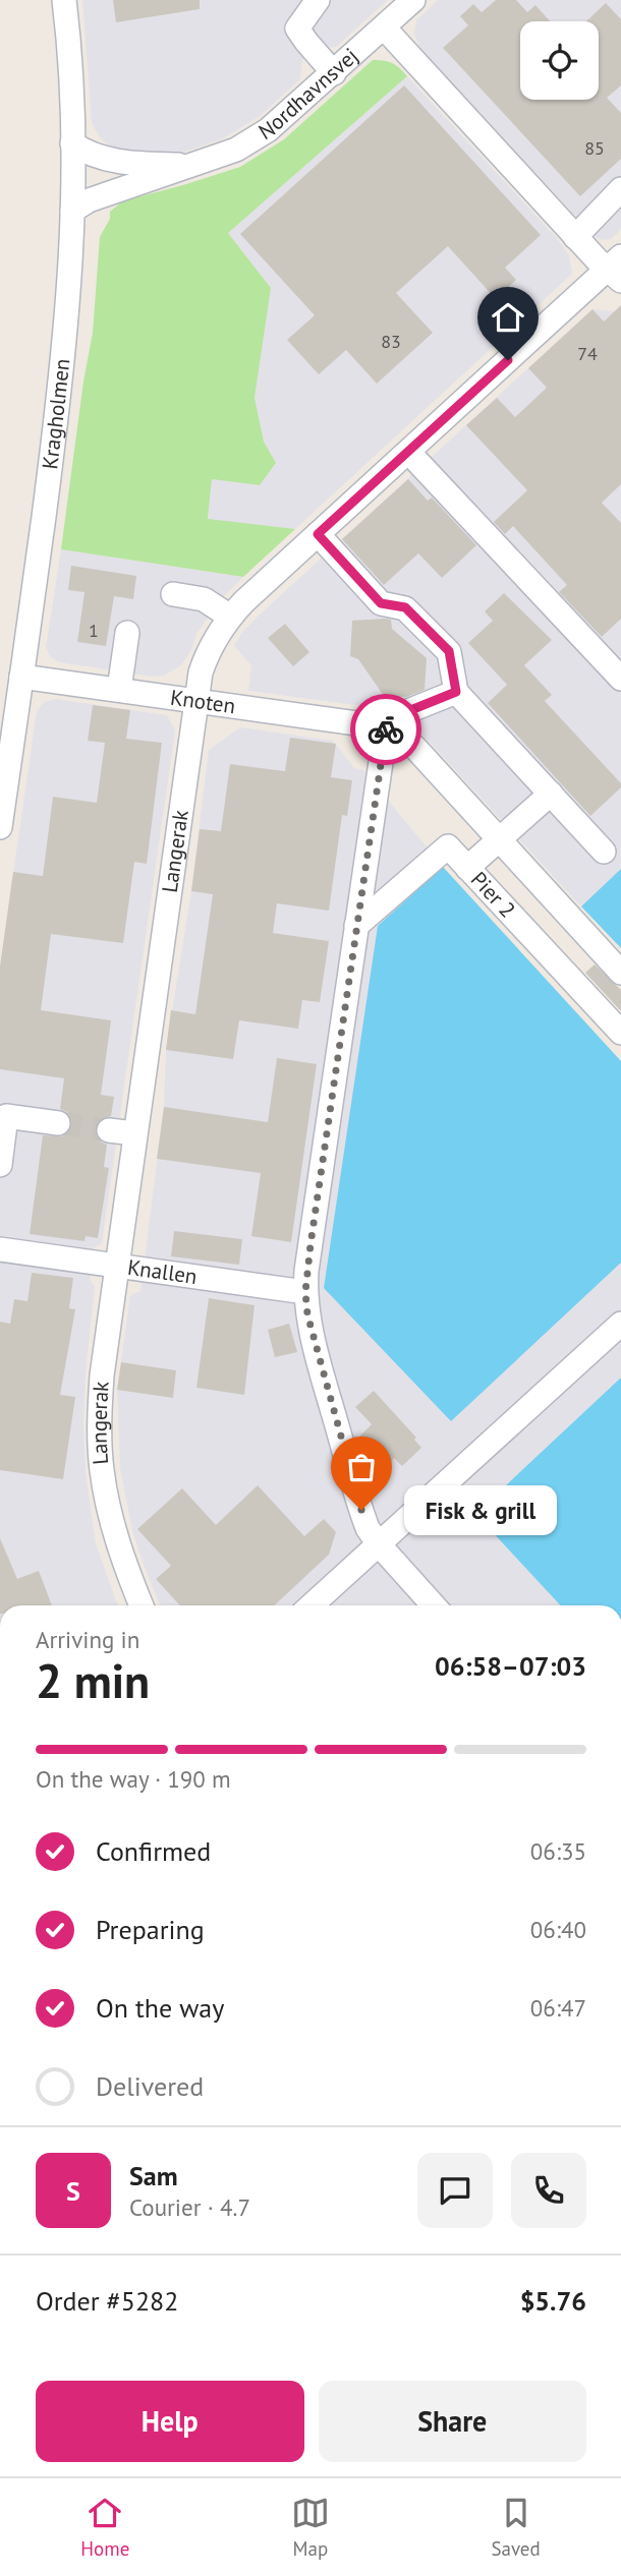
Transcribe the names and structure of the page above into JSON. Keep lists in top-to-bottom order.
{
  "streets": {
    "street": [
      "Nordhavnsvej",
      "Kragholmen",
      "Knoten",
      "Langerak",
      "Pier 2",
      "Knallen"
    ]
  },
  "crossings": [
    ["Nordhavnsvej", "Kragholmen"],
    ["Kragholmen", "Knoten"],
    ["Knoten", "Langerak"],
    ["Knoten", "Pier 2"],
    ["Langerak", "Knallen"]
  ],
  "places": ["Fisk & grill"],
  "house_numbers": [
    "85",
    "83",
    "74",
    "1"
  ],
  "page": {
    "bubble": "Fisk & grill",
    "heading": ["2 min", "Arriving in", "06:58–07:03"],
    "panel": [
      "Sam",
      "Courier · 4.7",
      "Order #5282",
      "$5.76"
    ],
    "bar": "On the way · 190 m",
    "list": [
      ["Confirmed", "06:35"],
      ["Preparing", "06:40"],
      ["On the way", "06:47"],
      "Delivered"
    ],
    "round": "S",
    "buttons": ["Help", "Share"],
    "tabs": ["Home", "Map", "Saved"]
  }
}
